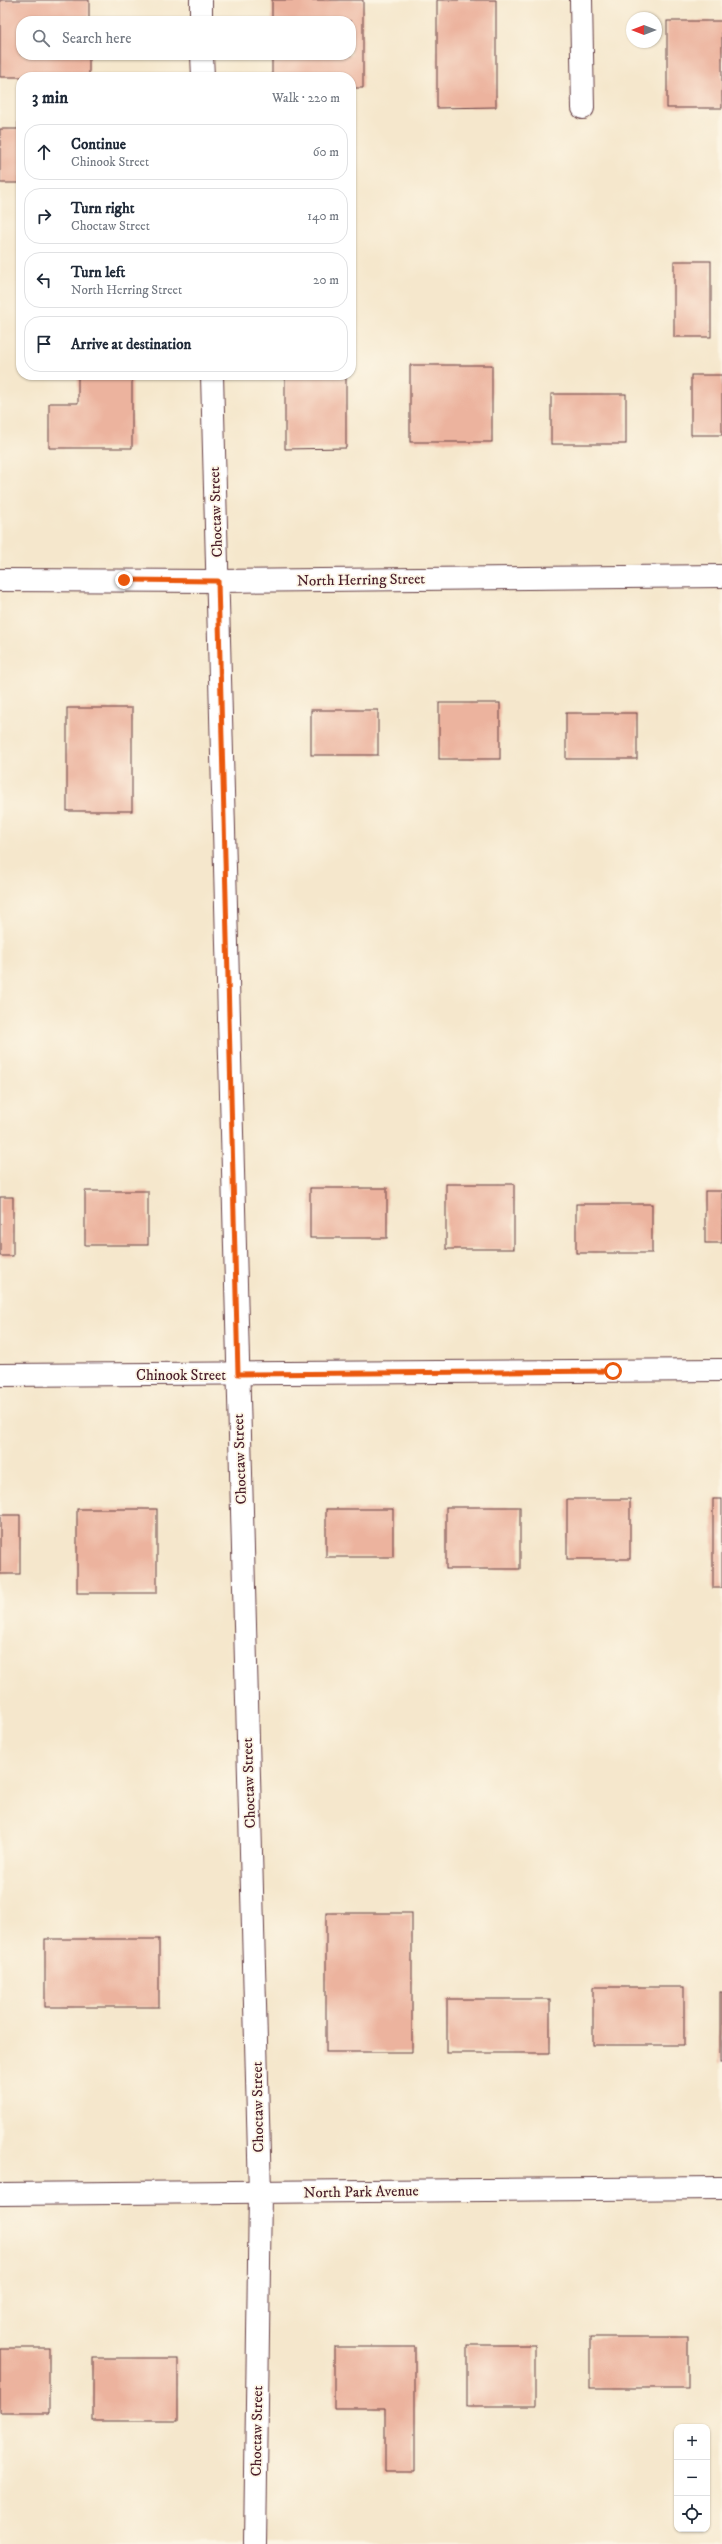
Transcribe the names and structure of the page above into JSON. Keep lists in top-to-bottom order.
{
  "streets": {
    "street": [
      "Choctaw Street",
      "North Herring Street",
      "Chinook Street",
      "North Park Avenue"
    ]
  },
  "crossings": [
    ["Choctaw Street", "North Herring Street"],
    ["Choctaw Street", "Chinook Street"],
    ["Choctaw Street", "North Park Avenue"]
  ],
  "north": "left",
  "page": {
    "search": "Search here",
    "heading": ["3 min", "Walk · 220 m"],
    "list": [
      ["Continue", "Chinook Street", "60 m"],
      ["Turn right", "Choctaw Street", "140 m"],
      ["Turn left", "North Herring Street", "20 m"],
      "Arrive at destination"
    ],
    "map_buttons": ["+", "−"]
  }
}
